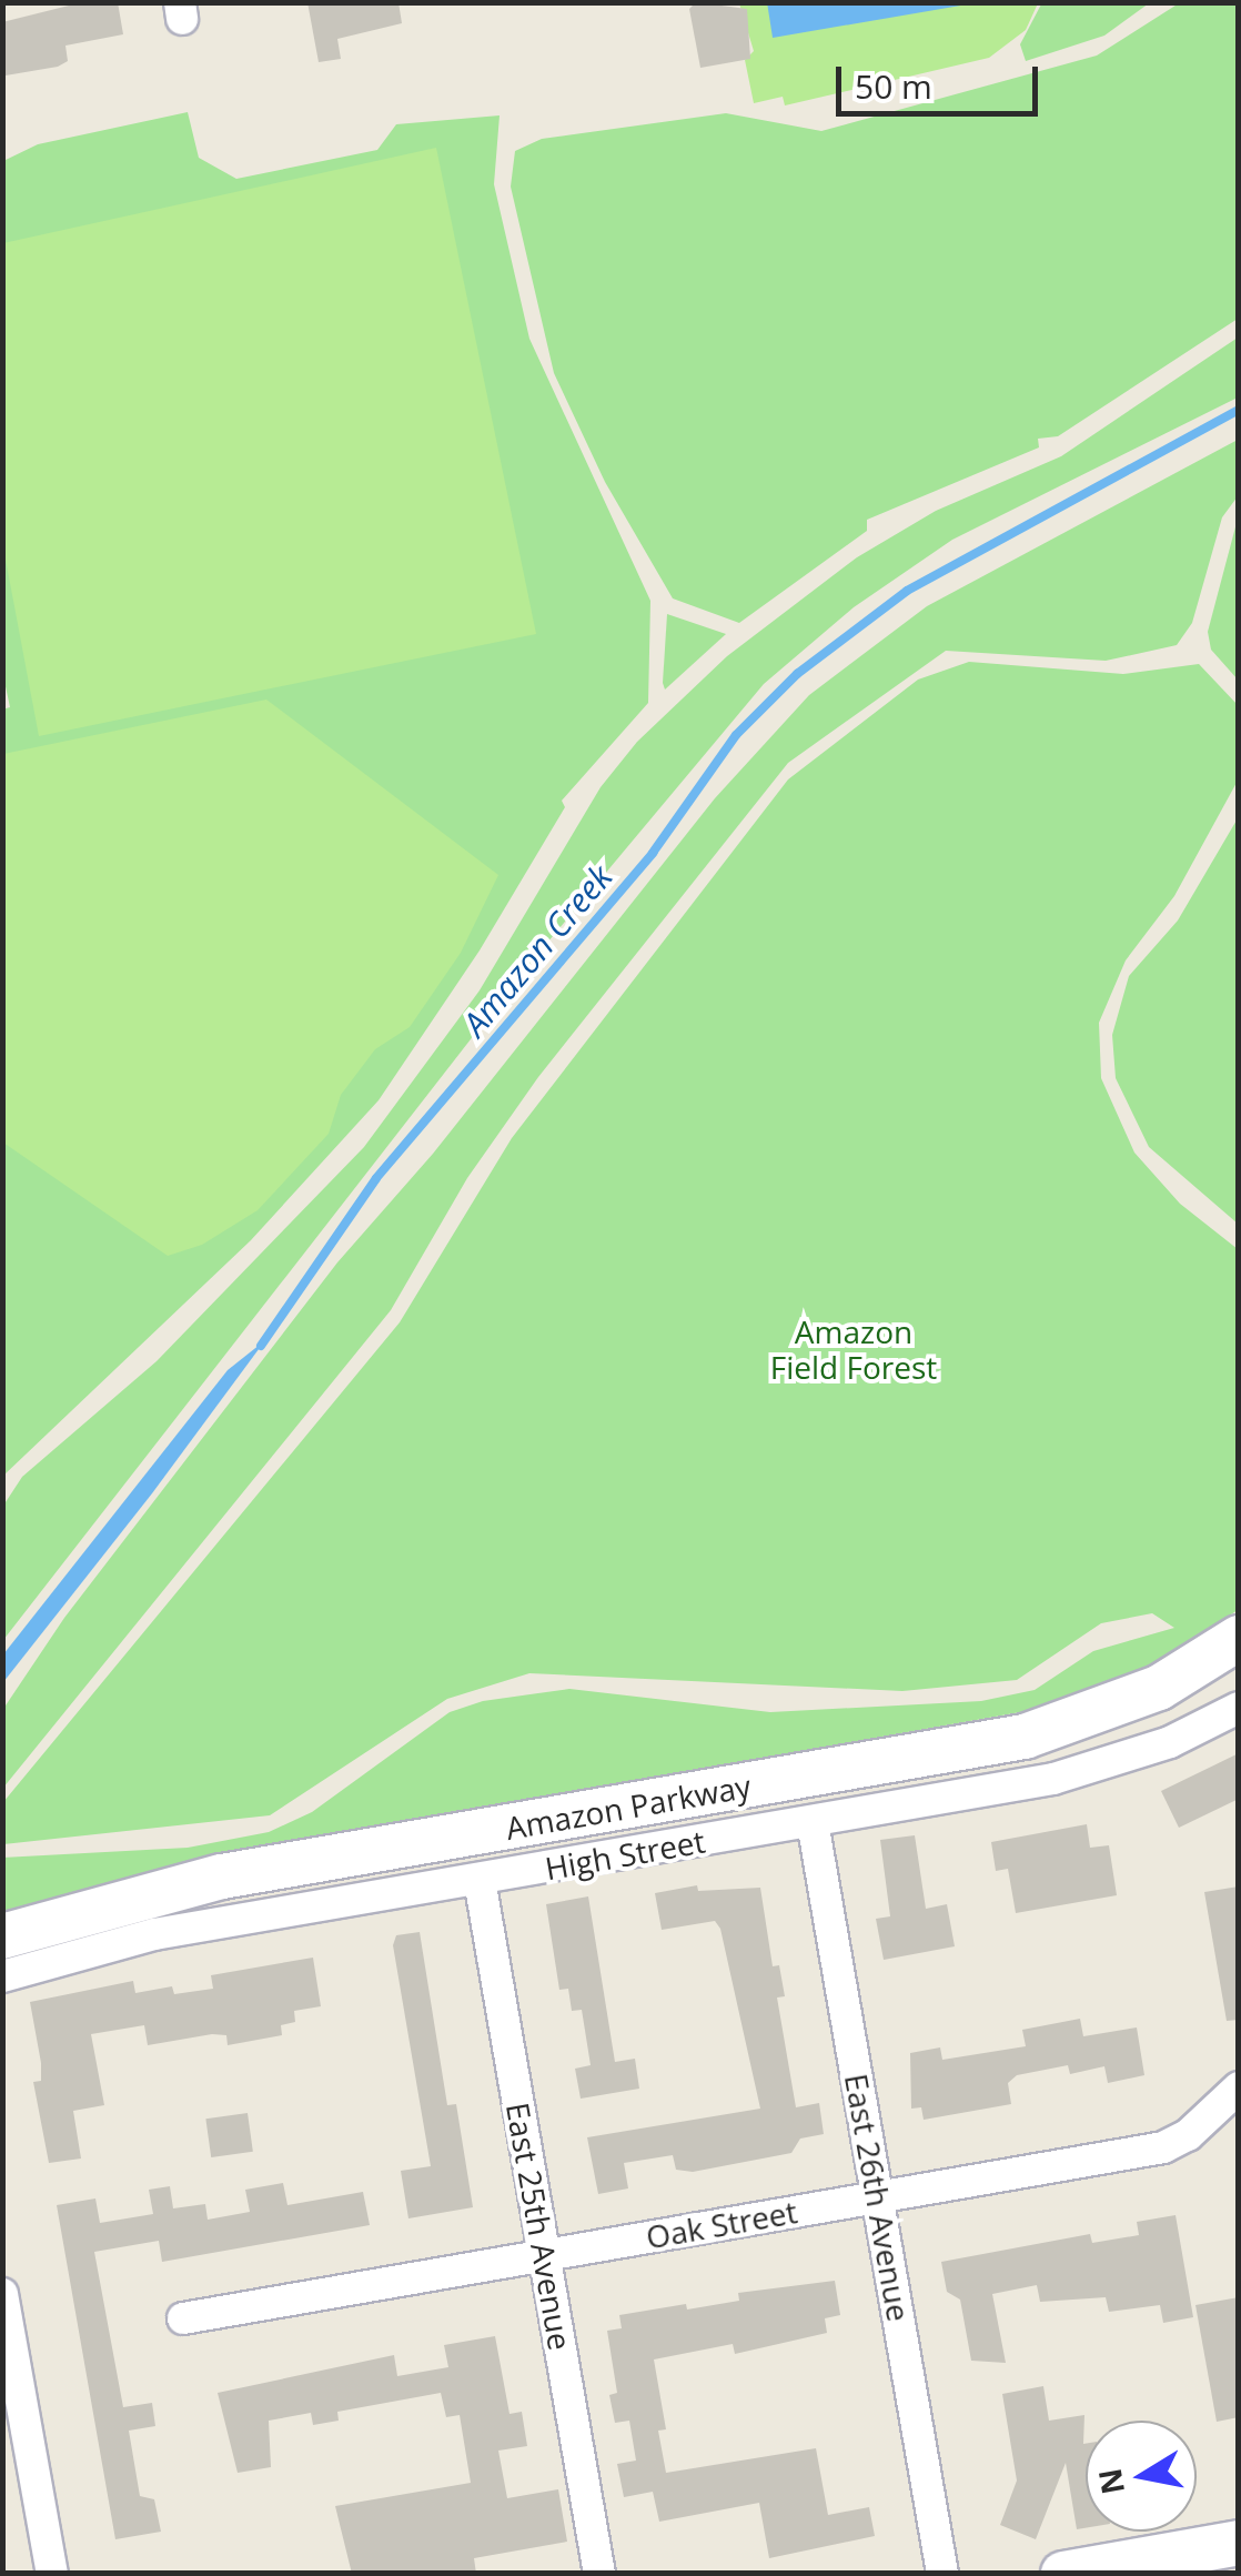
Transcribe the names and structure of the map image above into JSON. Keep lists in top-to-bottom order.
{
  "streets": {
    "main road": ["Amazon Parkway"],
    "street": [
      "High Street",
      "East 26th Avenue",
      "Oak Street",
      "East 25th Avenue"
    ]
  },
  "crossings": [
    ["High Street", "East 26th Avenue"],
    ["High Street", "East 25th Avenue"],
    ["East 26th Avenue", "Oak Street"],
    ["Oak Street", "East 25th Avenue"]
  ],
  "water": ["Amazon Creek"],
  "parks": ["Amazon Field Forest"],
  "scale_bar": "50 m",
  "north": "left"
}
